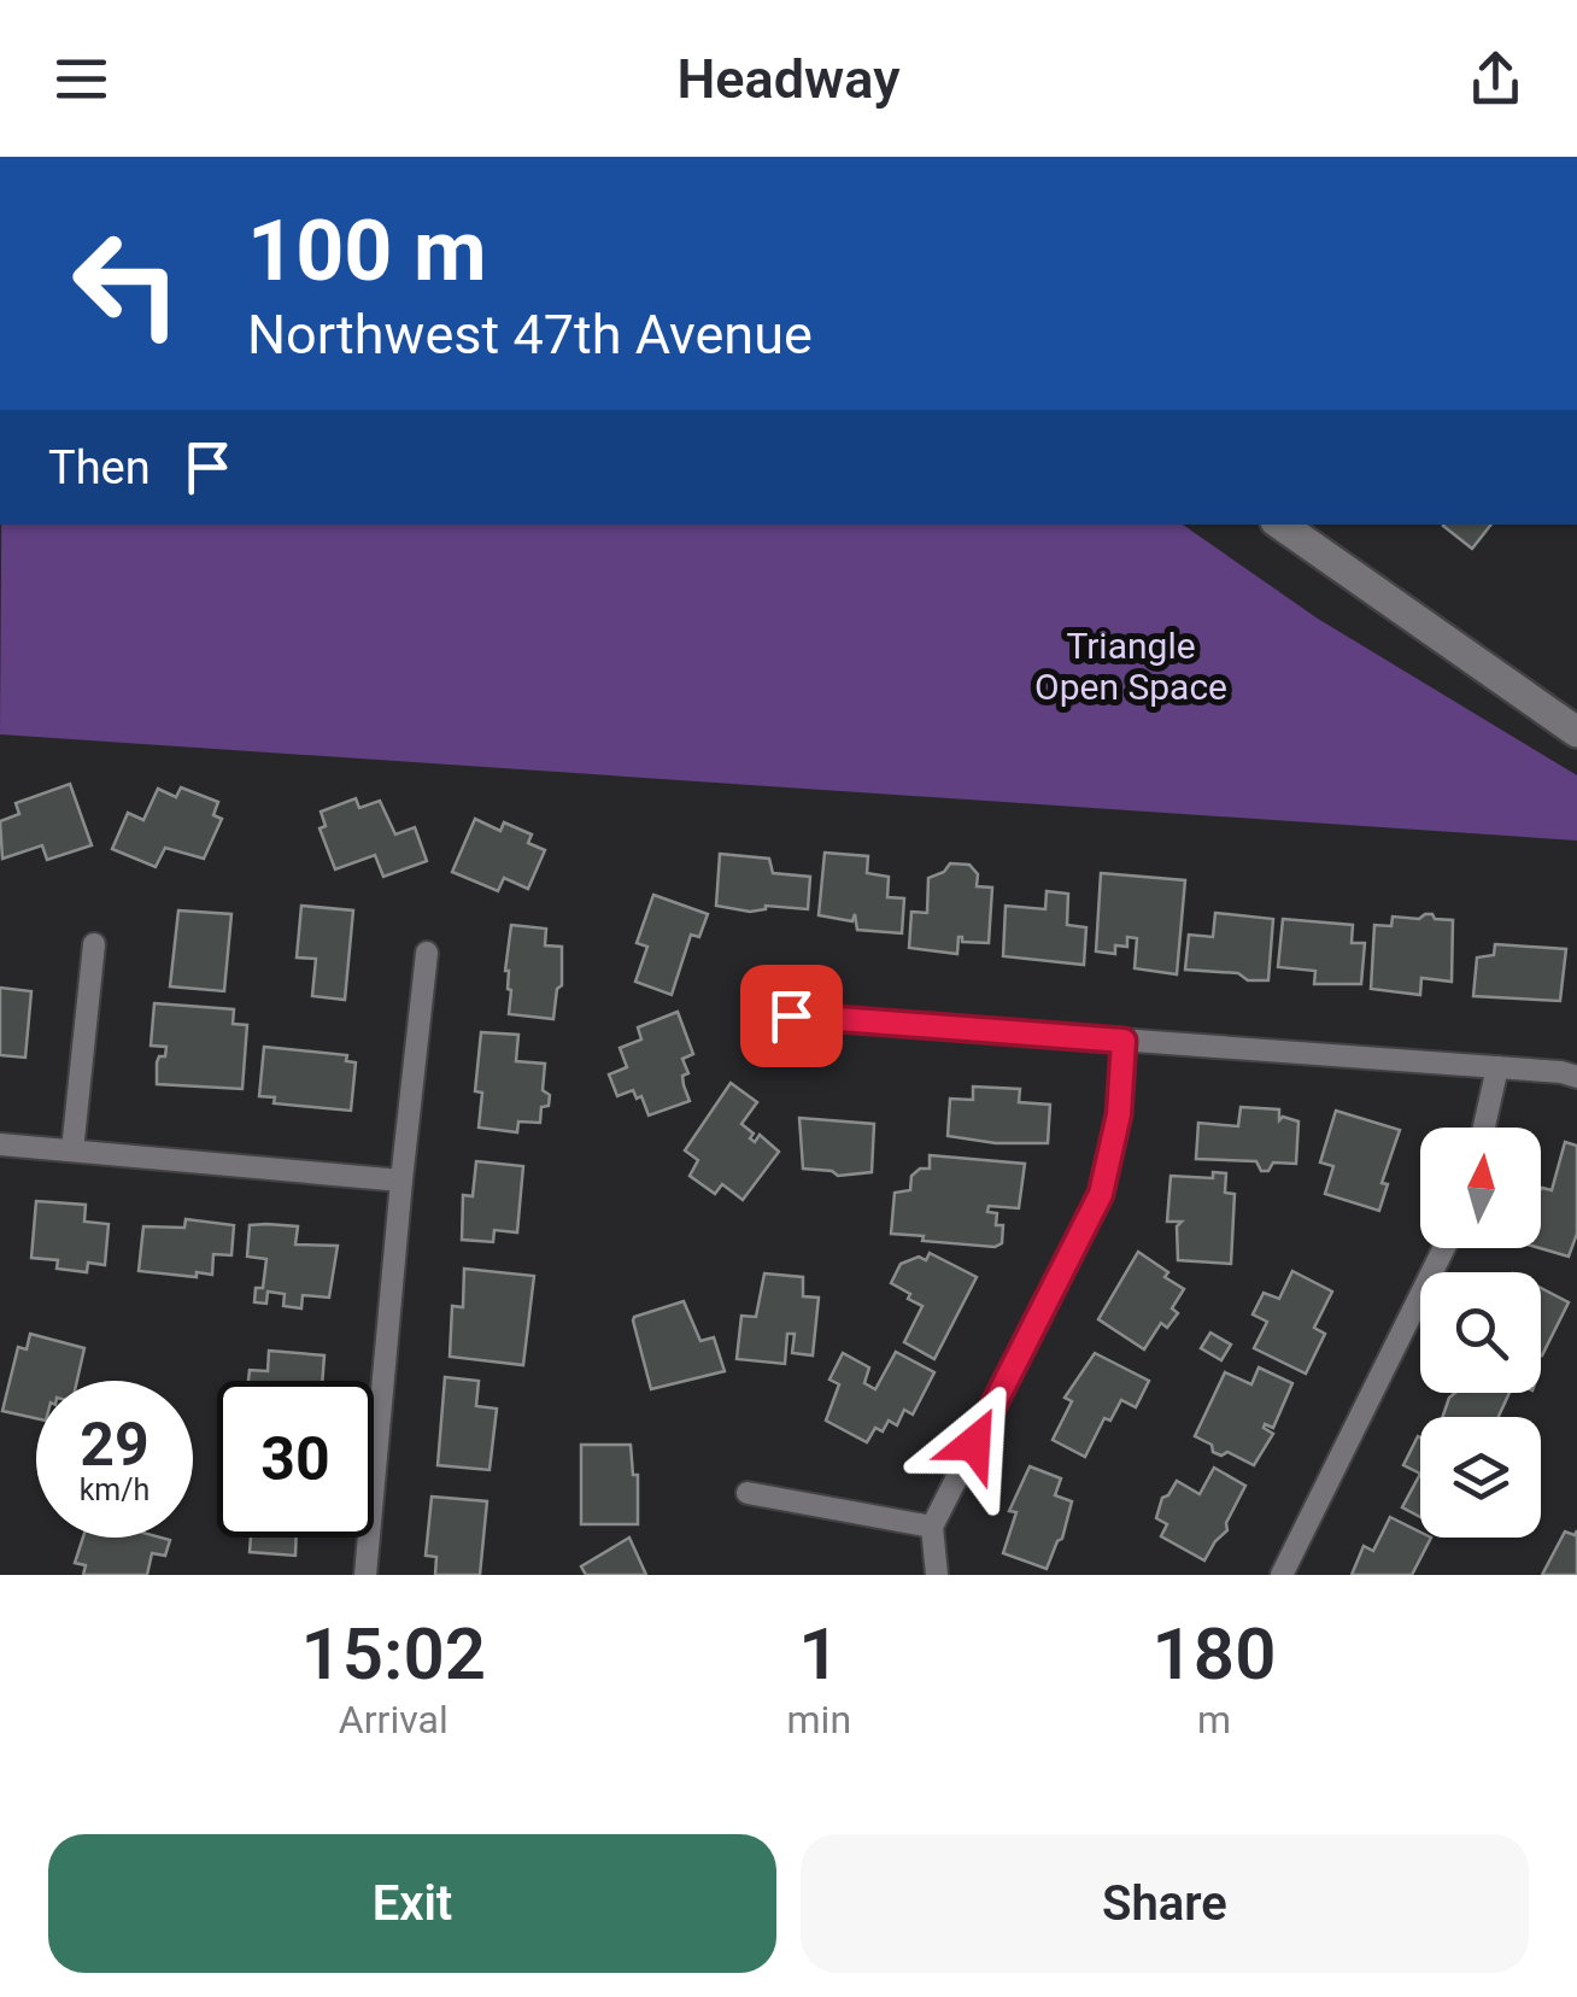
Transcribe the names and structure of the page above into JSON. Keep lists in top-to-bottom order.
{
  "parks": ["Triangle Open Space"],
  "north": "top",
  "page": {
    "header": "Headway",
    "turn": ["100 m", "Northwest 47th Avenue"],
    "then": "Then",
    "speed": "29 km/h",
    "limit": "30",
    "eta": [
      "15:02",
      "Arrival",
      "1",
      "min",
      "180",
      "m"
    ],
    "buttons": ["Exit", "Share"]
  }
}
